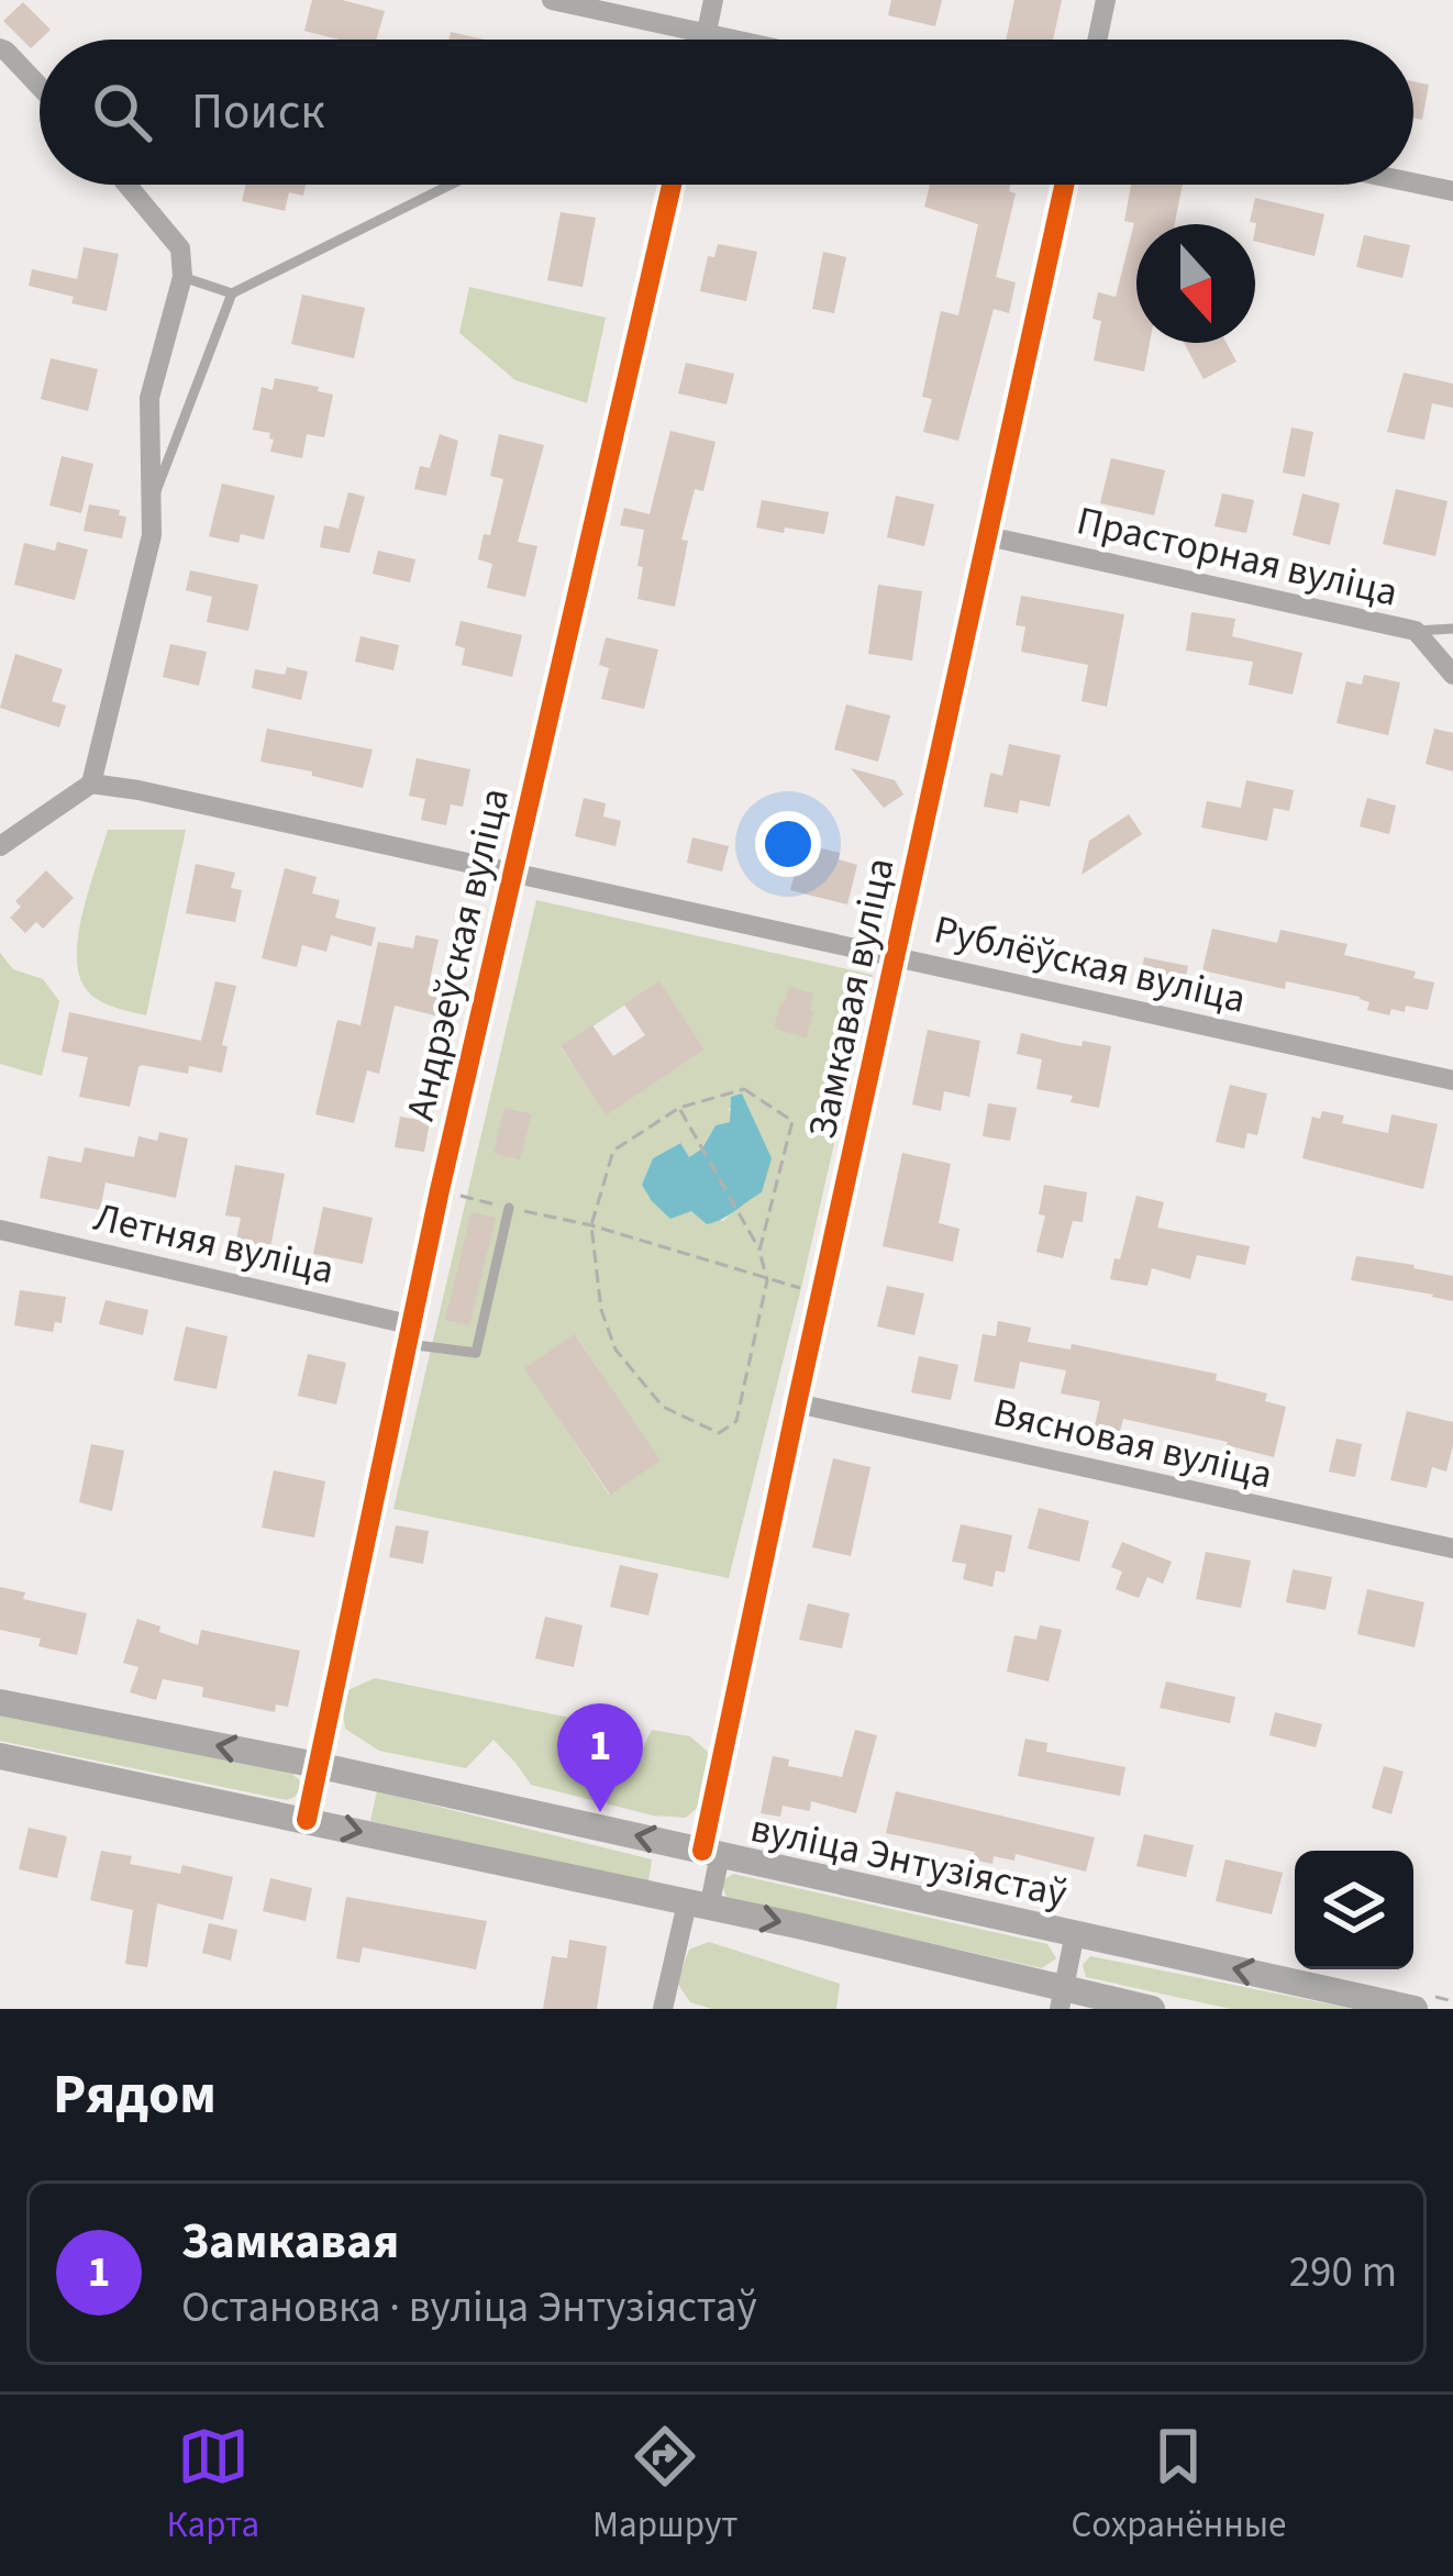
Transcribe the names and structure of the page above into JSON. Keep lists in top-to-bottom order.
{
  "streets": {
    "street": [
      "Прасторная вуліца",
      "Андрэеўская вуліца",
      "Рублёўская вуліца",
      "Замкавая вуліца",
      "Летняя вуліца",
      "Вясновая вуліца",
      "вуліца Энтузіястаў"
    ]
  },
  "crossings": [
    ["Прасторная вуліца", "Замкавая вуліца"],
    ["Андрэеўская вуліца", "Рублёўская вуліца"],
    ["Андрэеўская вуліца", "Летняя вуліца"],
    ["Андрэеўская вуліца", "вуліца Энтузіястаў"],
    ["Рублёўская вуліца", "Замкавая вуліца"],
    ["Замкавая вуліца", "Вясновая вуліца"],
    ["Замкавая вуліца", "вуліца Энтузіястаў"]
  ],
  "north": "bottom",
  "page": {
    "search": "Поиск",
    "pins": "1",
    "heading": "Рядом",
    "list": [
      {
        "mark": "1",
        "name": "Замкавая",
        "note": "Остановка · вуліца Энтузіястаў",
        "value": "290 m"
      }
    ],
    "nav": ["Карта", "Маршрут", "Сохранённые"]
  }
}
